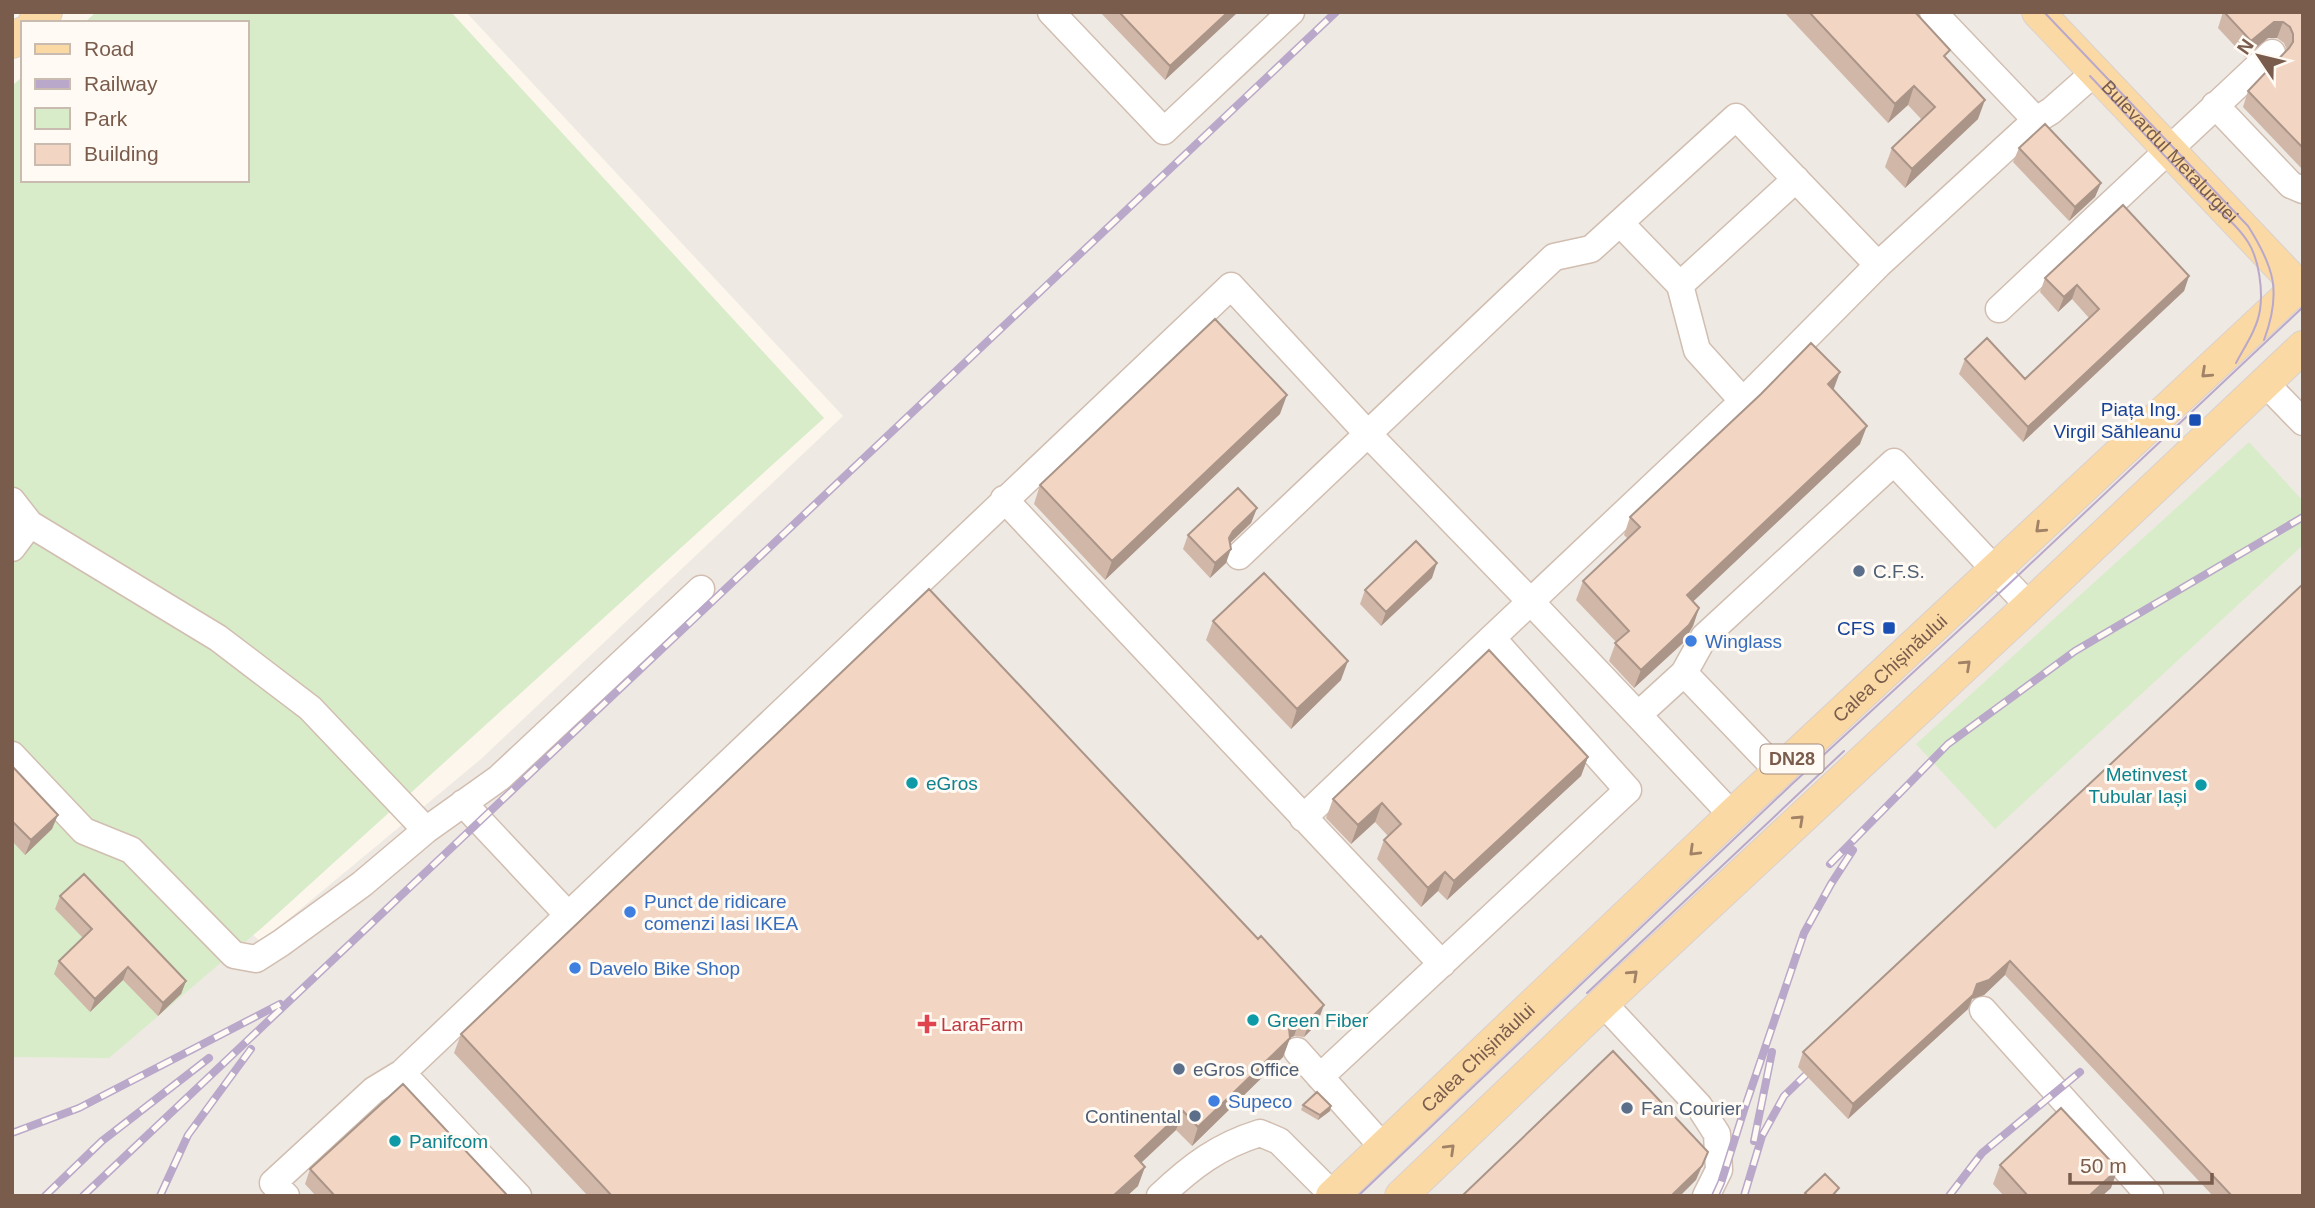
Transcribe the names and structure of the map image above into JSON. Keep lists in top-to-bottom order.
{
  "streets": {
    "main road": ["Bulevardul Metalurgiei", "Calea Chișinăului", "DN28"]
  },
  "crossings": [
    ["Bulevardul Metalurgiei", "Calea Chișinăului"]
  ],
  "places": {
    "transit": ["Piața Ing. Virgil Săhleanu", "CFS"],
    "other": [
      "C.F.S.",
      "Winglass",
      "eGros",
      "Metinvest Tubular Iași",
      "Punct de ridicare comenzi Iasi IKEA",
      "Davelo Bike Shop",
      "Green Fiber",
      "eGros Office",
      "Supeco",
      "Fan Courier",
      "Continental",
      "Panifcom"
    ],
    "health": ["LaraFarm"]
  },
  "legend": [
    "Road",
    "Railway",
    "Park",
    "Building"
  ],
  "scale_bar": "50 m",
  "north": "top left"
}
